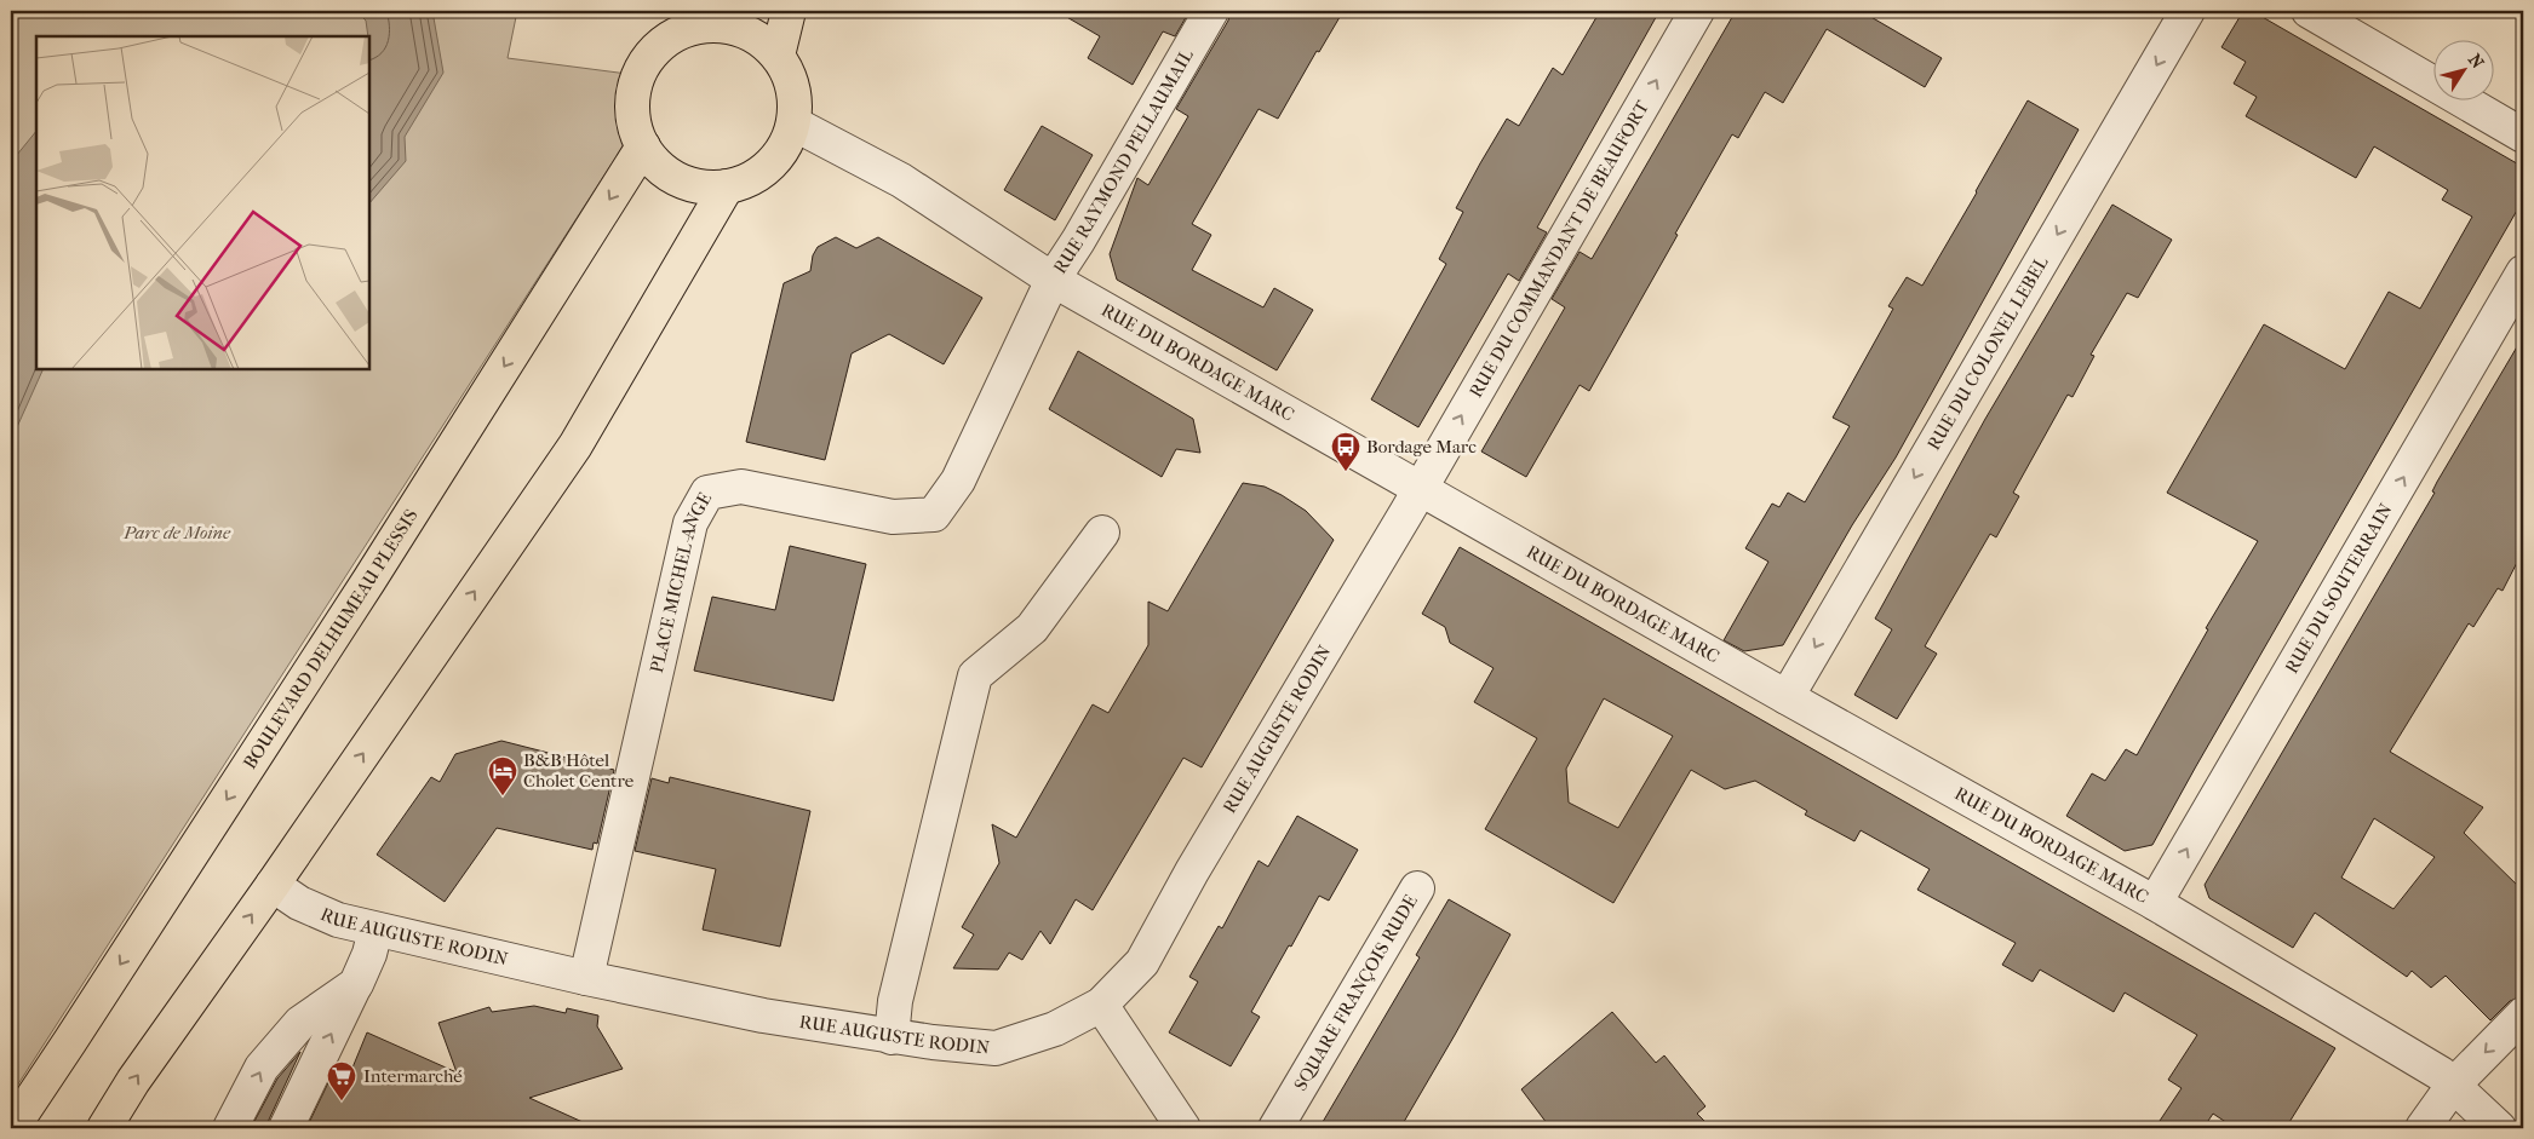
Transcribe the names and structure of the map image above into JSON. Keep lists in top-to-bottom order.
{
  "streets": {
    "main road": ["BOULEVARD DELHUMEAU PLESSIS"],
    "street": [
      "RUE RAYMOND PELLAUMAIL",
      "RUE DU COMMANDANT DE BEAUFORT",
      "RUE DU COLONEL LEBEL",
      "RUE DU BORDAGE MARC",
      "PLACE MICHEL-ANGE",
      "RUE DU SOUTERRAIN",
      "RUE AUGUSTE RODIN",
      "SQUARE FRANÇOIS RUDE"
    ]
  },
  "crossings": [
    ["RUE RAYMOND PELLAUMAIL", "RUE DU BORDAGE MARC"],
    ["RUE RAYMOND PELLAUMAIL", "PLACE MICHEL-ANGE"],
    ["RUE DU COMMANDANT DE BEAUFORT", "RUE DU BORDAGE MARC"],
    ["RUE DU COMMANDANT DE BEAUFORT", "RUE AUGUSTE RODIN"],
    ["RUE DU COLONEL LEBEL", "RUE DU BORDAGE MARC"],
    ["RUE DU BORDAGE MARC", "PLACE MICHEL-ANGE"],
    ["RUE DU BORDAGE MARC", "RUE DU SOUTERRAIN"],
    ["RUE DU BORDAGE MARC", "BOULEVARD DELHUMEAU PLESSIS"],
    ["RUE DU BORDAGE MARC", "RUE AUGUSTE RODIN"],
    ["PLACE MICHEL-ANGE", "RUE AUGUSTE RODIN"]
  ],
  "one_way": ["RUE DU COMMANDANT DE BEAUFORT", "RUE DU COLONEL LEBEL", "RUE DU SOUTERRAIN"],
  "parks": ["Parc de Moine"],
  "places": {
    "bus stop": ["Bordage Marc"],
    "hotel": ["B&B Hôtel Cholet Centre"],
    "supermarket": ["Intermarché"]
  },
  "north": "top right"
}
